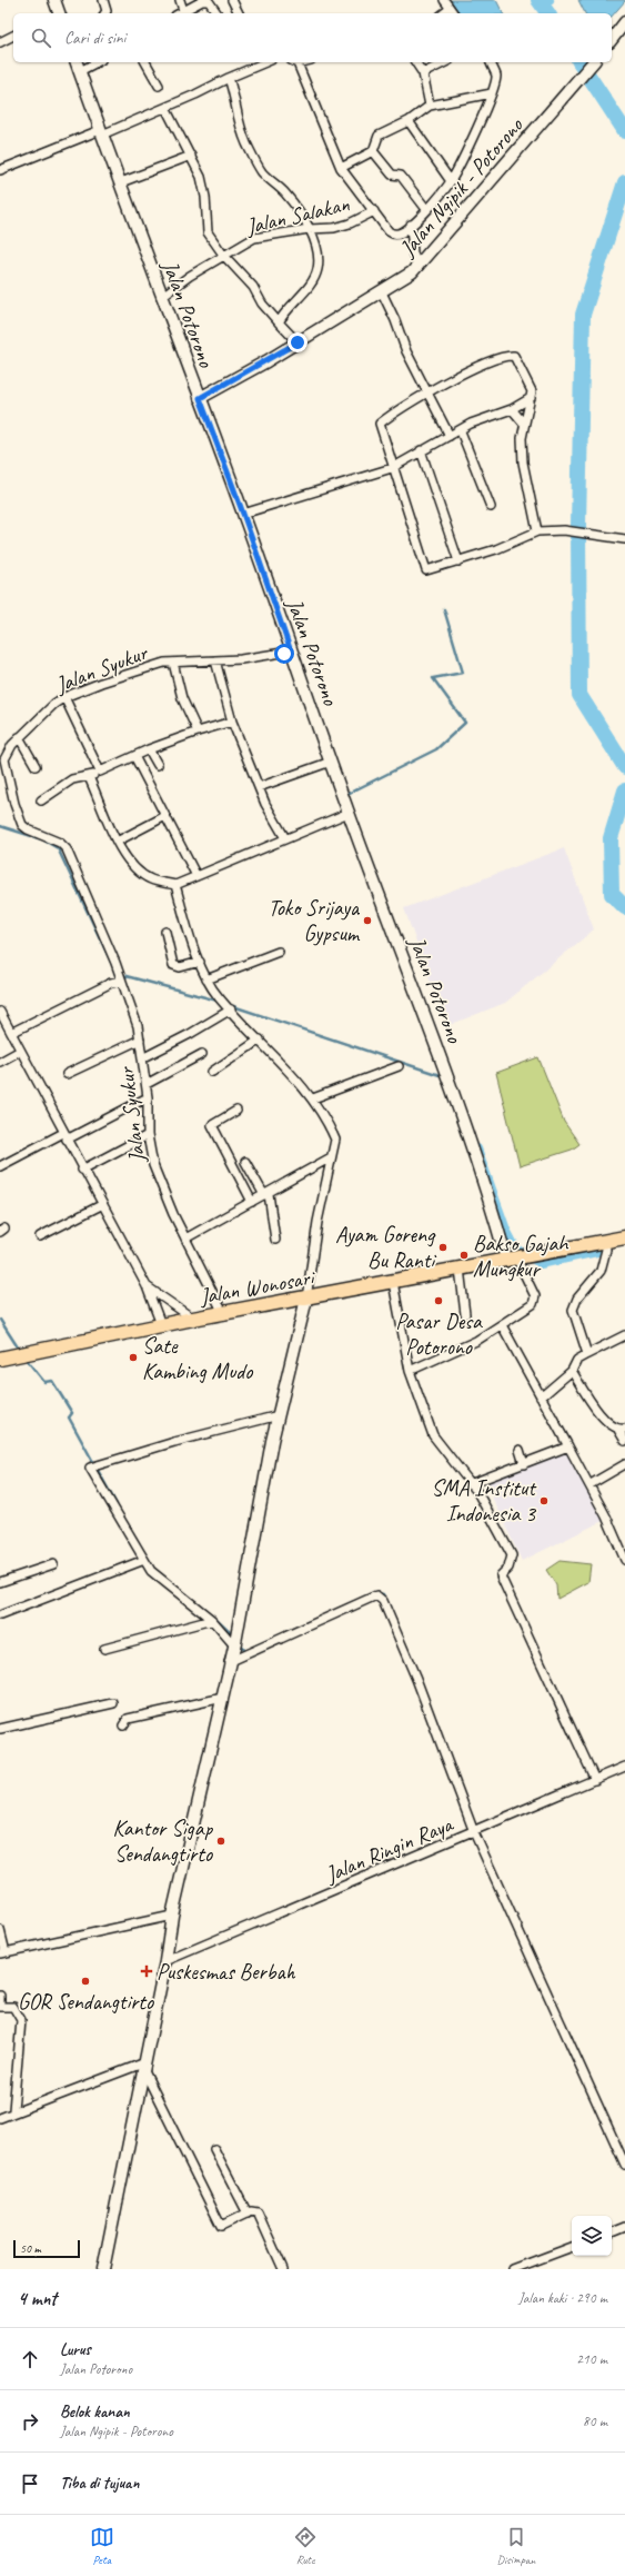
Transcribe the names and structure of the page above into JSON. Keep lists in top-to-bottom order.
{
  "streets": {
    "highway": ["Jalan Wonosari"],
    "street": [
      "Jalan Ngipik - Potorono",
      "Jalan Salakan",
      "Jalan Potorono",
      "Jalan Syukur",
      "Jalan Ringin Raya"
    ]
  },
  "crossings": [
    ["Jalan Ngipik - Potorono", "Jalan Potorono"],
    ["Jalan Salakan", "Jalan Potorono"],
    ["Jalan Potorono", "Jalan Syukur"],
    ["Jalan Potorono", "Jalan Wonosari"],
    ["Jalan Syukur", "Jalan Wonosari"]
  ],
  "places": {
    "other": [
      "Toko Srijaya Gypsum",
      "Ayam Goreng Bu Ranti",
      "Bakso Gajah Mungkur",
      "Pasar Desa Potorono",
      "Sate Kambing Mudo",
      "SMA Institut Indonesia 3",
      "Kantor Sigap Sendangtirto",
      "GOR Sendangtirto"
    ],
    "health": ["Puskesmas Berbah"]
  },
  "scale_bar": "50 m",
  "page": {
    "search": "Cari di sini",
    "scale": "50 m",
    "heading": ["4 mnt", "Jalan kaki · 290 m"],
    "list": [
      ["Lurus", "Jalan Potorono", "210 m"],
      ["Belok kanan", "Jalan Ngipik - Potorono", "80 m"],
      "Tiba di tujuan"
    ],
    "nav": ["Peta", "Rute", "Disimpan"]
  }
}
